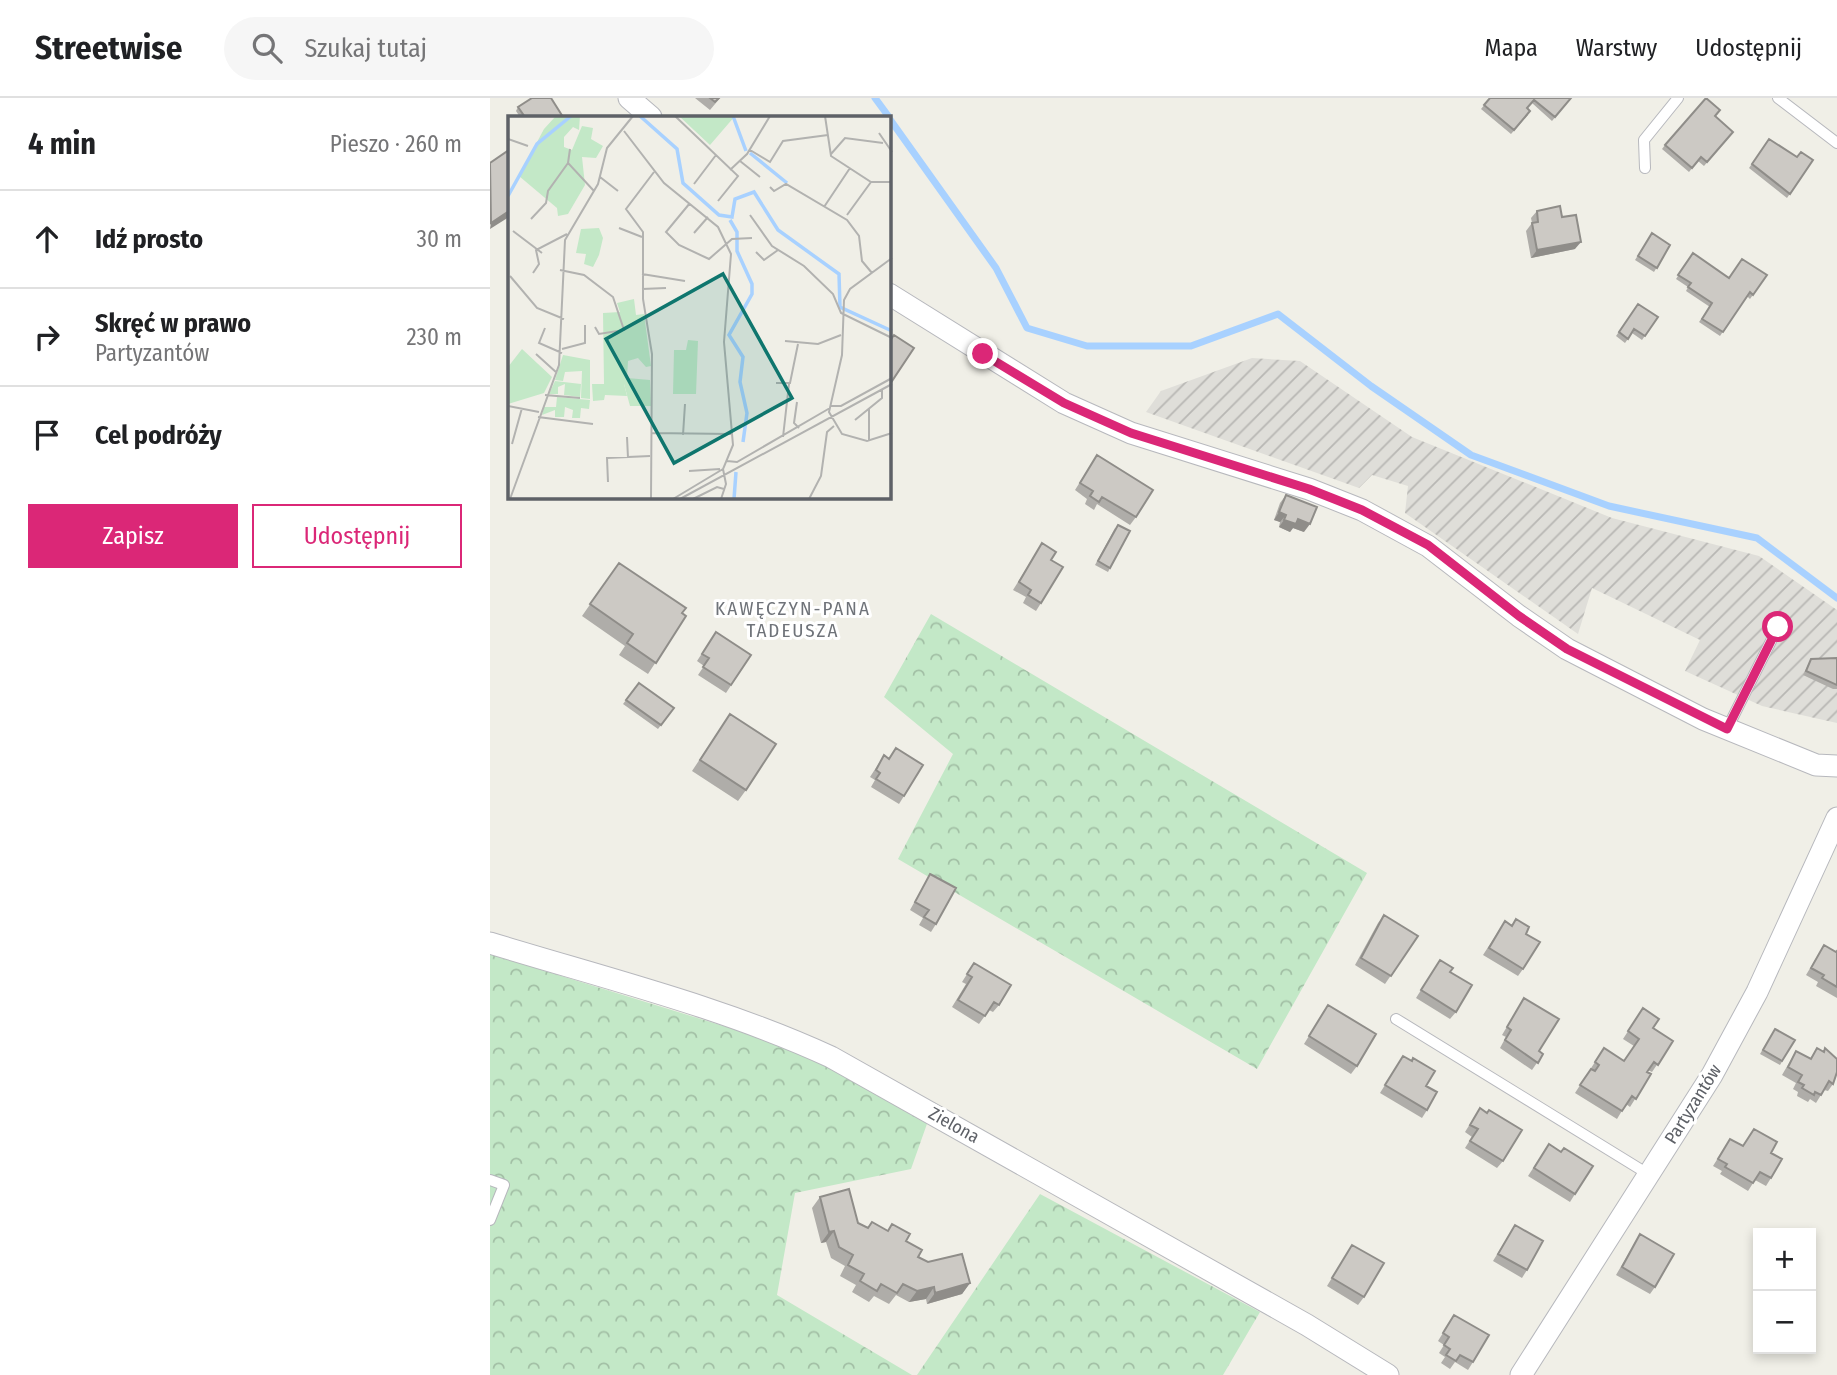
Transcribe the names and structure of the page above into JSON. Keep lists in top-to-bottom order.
{
  "streets": {
    "street": ["Partyzantów", "Zielona"]
  },
  "districts": ["KAWĘCZYN-PANA TADEUSZA"],
  "page": {
    "header": "Streetwise",
    "search": "Szukaj tutaj",
    "nav": ["Mapa", "Warstwy", "Udostępnij"],
    "heading": ["4 min", "Pieszo · 260 m"],
    "list": [
      ["Idź prosto", "30 m"],
      ["Skręć w prawo", "Partyzantów", "230 m"],
      "Cel podróży"
    ],
    "buttons": ["Zapisz", "Udostępnij"],
    "map_buttons": ["+", "−"]
  }
}
